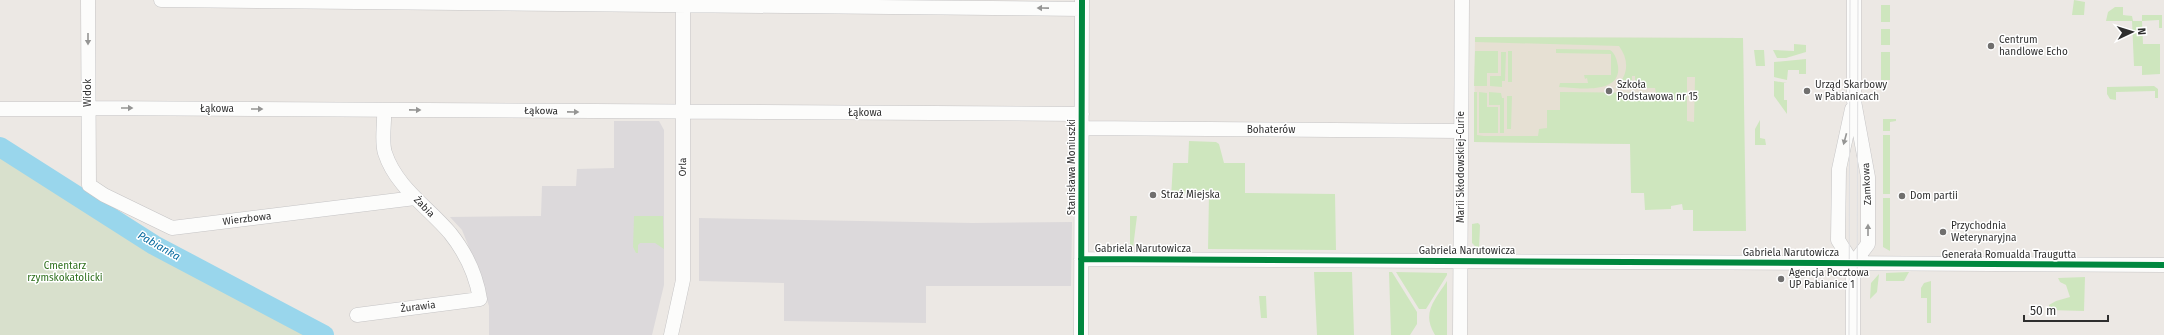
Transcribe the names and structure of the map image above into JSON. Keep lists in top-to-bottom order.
{
  "streets": {
    "street": [
      "Widok",
      "Łąkowa",
      "Bohaterów",
      "Orla",
      "Stanisława Moniuszki",
      "Marii Skłodowskiej-Curie",
      "Zamkowa",
      "Żabia",
      "Wierzbowa",
      "Gabriela Narutowicza",
      "Generała Romualda Traugutta",
      "Żurawia"
    ]
  },
  "crossings": [
    ["Widok", "Łąkowa"],
    ["Widok", "Wierzbowa"],
    ["Łąkowa", "Bohaterów"],
    ["Łąkowa", "Orla"],
    ["Łąkowa", "Stanisława Moniuszki"],
    ["Łąkowa", "Żabia"],
    ["Bohaterów", "Stanisława Moniuszki"],
    ["Bohaterów", "Marii Skłodowskiej-Curie"],
    ["Stanisława Moniuszki", "Gabriela Narutowicza"],
    ["Marii Skłodowskiej-Curie", "Gabriela Narutowicza"],
    ["Zamkowa", "Gabriela Narutowicza"],
    ["Zamkowa", "Generała Romualda Traugutta"],
    ["Żabia", "Wierzbowa"],
    ["Żabia", "Żurawia"],
    ["Gabriela Narutowicza", "Generała Romualda Traugutta"]
  ],
  "one_way": ["Widok"],
  "water": ["Pabianka"],
  "parks": ["Cmentarz rzymskokatolicki"],
  "places": [
    "Centrum handlowe Echo",
    "Szkoła Podstawowa nr 15",
    "Urząd Skarbowy w Pabianicach",
    "Straż Miejska",
    "Dom partii",
    "Przychodnia Weterynaryjna",
    "Agencja Pocztowa UP Pabianice 1"
  ],
  "scale_bar": "50 m",
  "north": "right"
}
